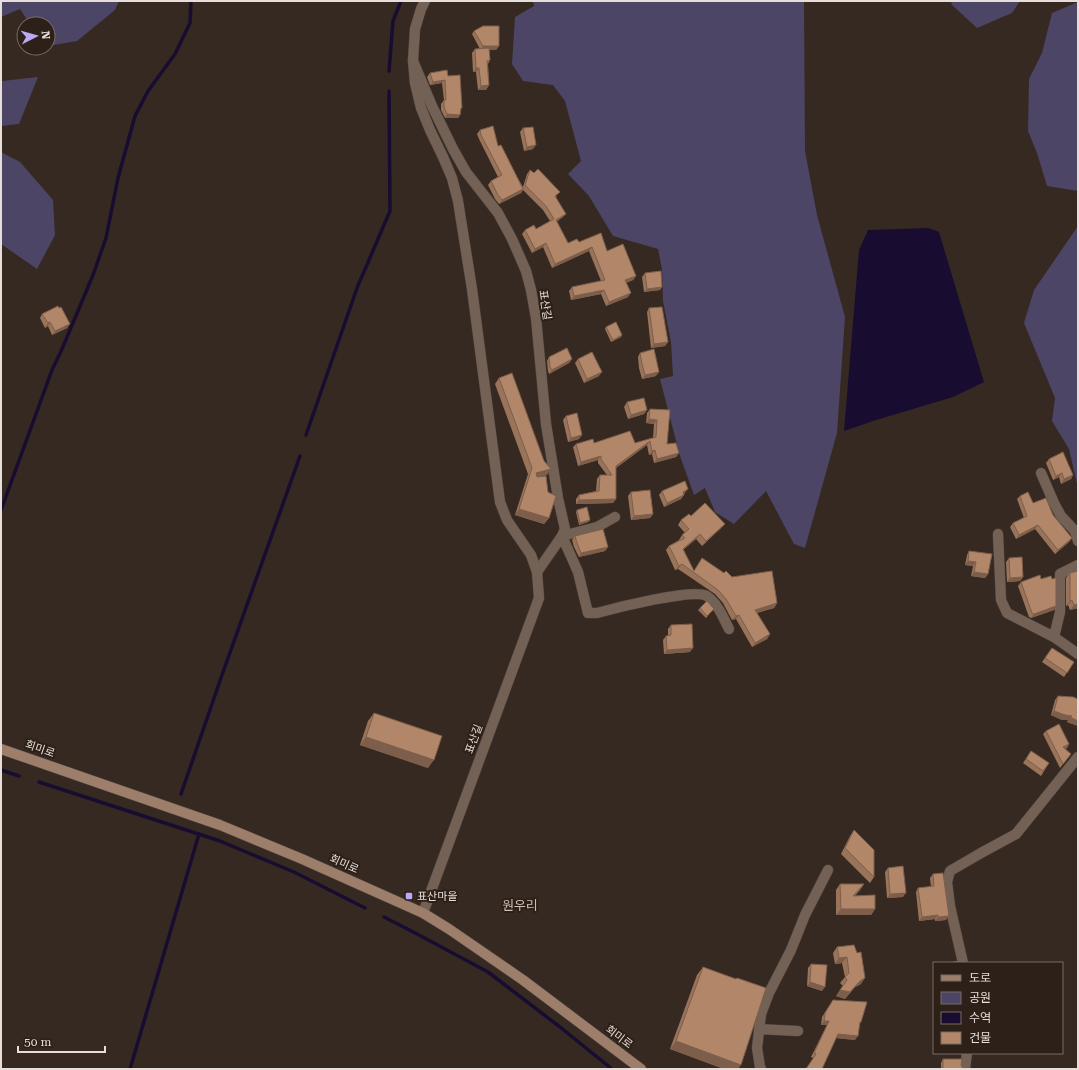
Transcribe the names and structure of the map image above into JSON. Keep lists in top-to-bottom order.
{
  "streets": {
    "street": ["표산길", "회미로"]
  },
  "crossings": [
    ["표산길", "회미로"]
  ],
  "districts": ["원우리"],
  "places": {
    "transit": ["표산마을"]
  },
  "legend": [
    "도로",
    "공원",
    "수역",
    "건물"
  ],
  "scale_bar": "50 m",
  "north": "right"
}
